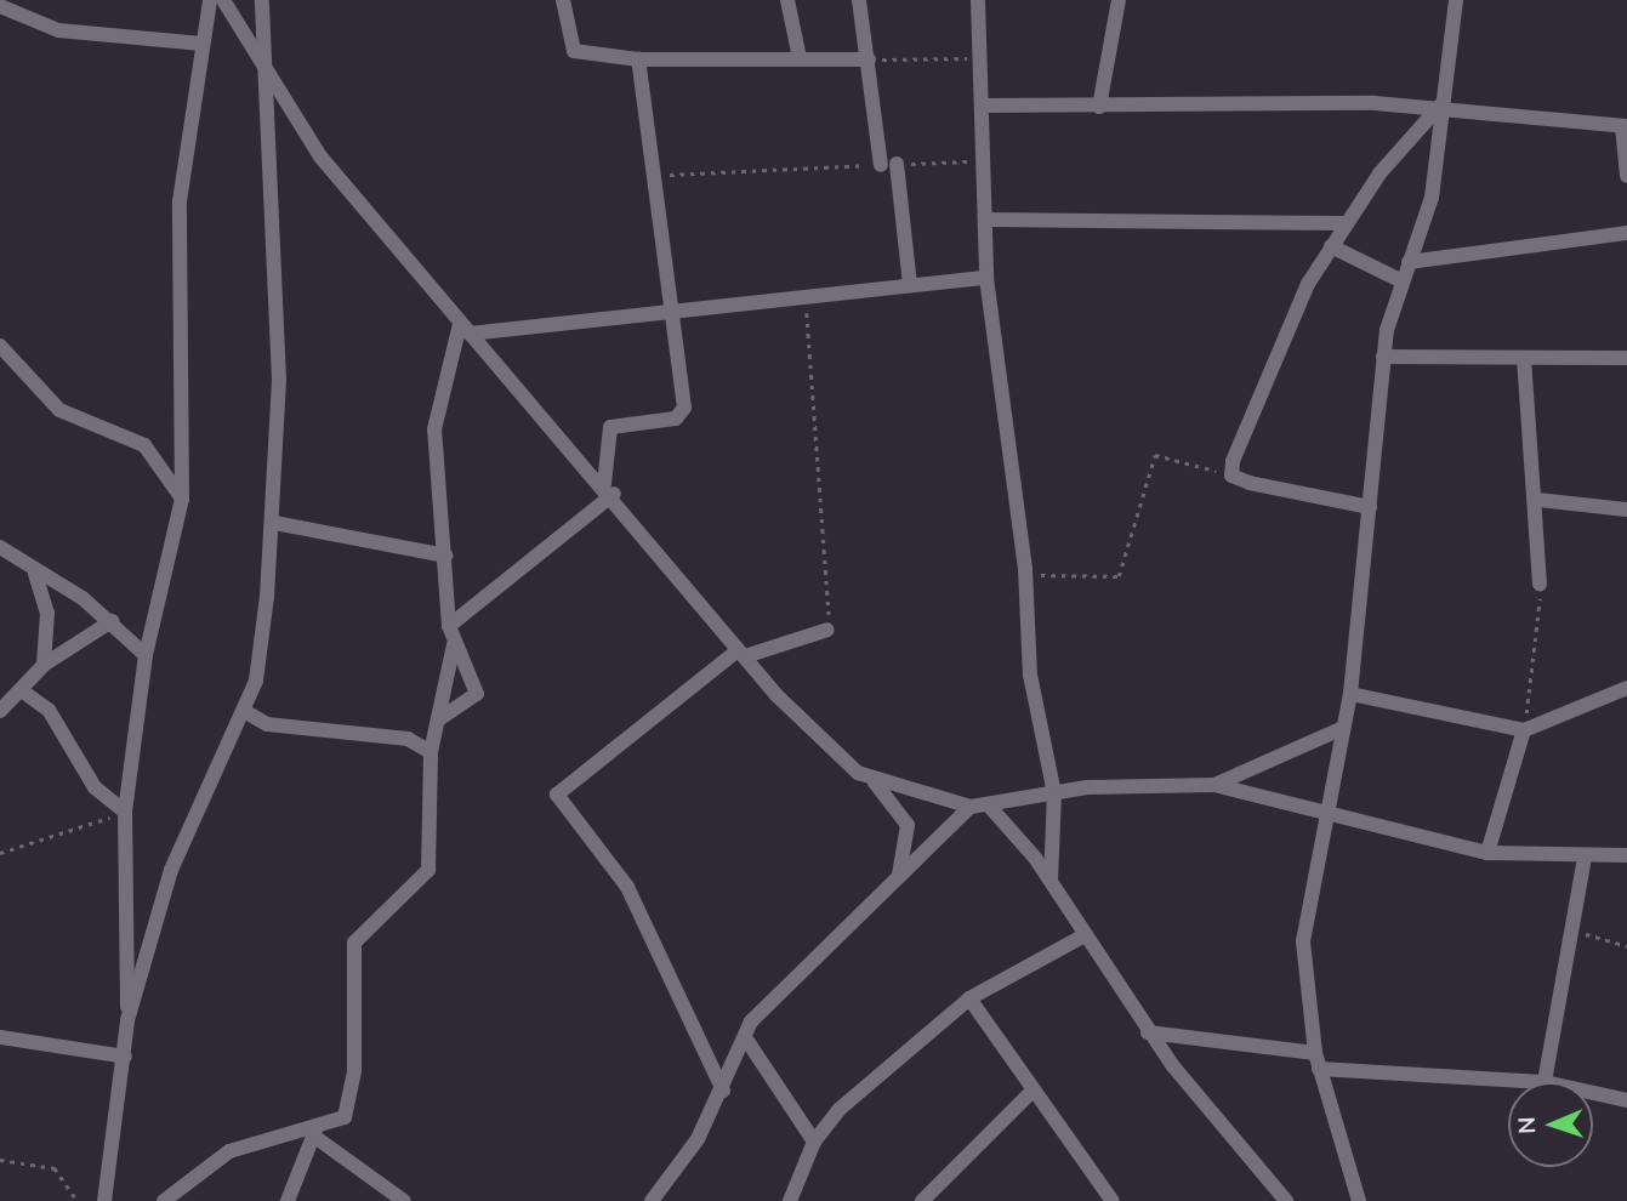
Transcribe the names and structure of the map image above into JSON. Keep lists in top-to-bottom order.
{
  "north": "left"
}
